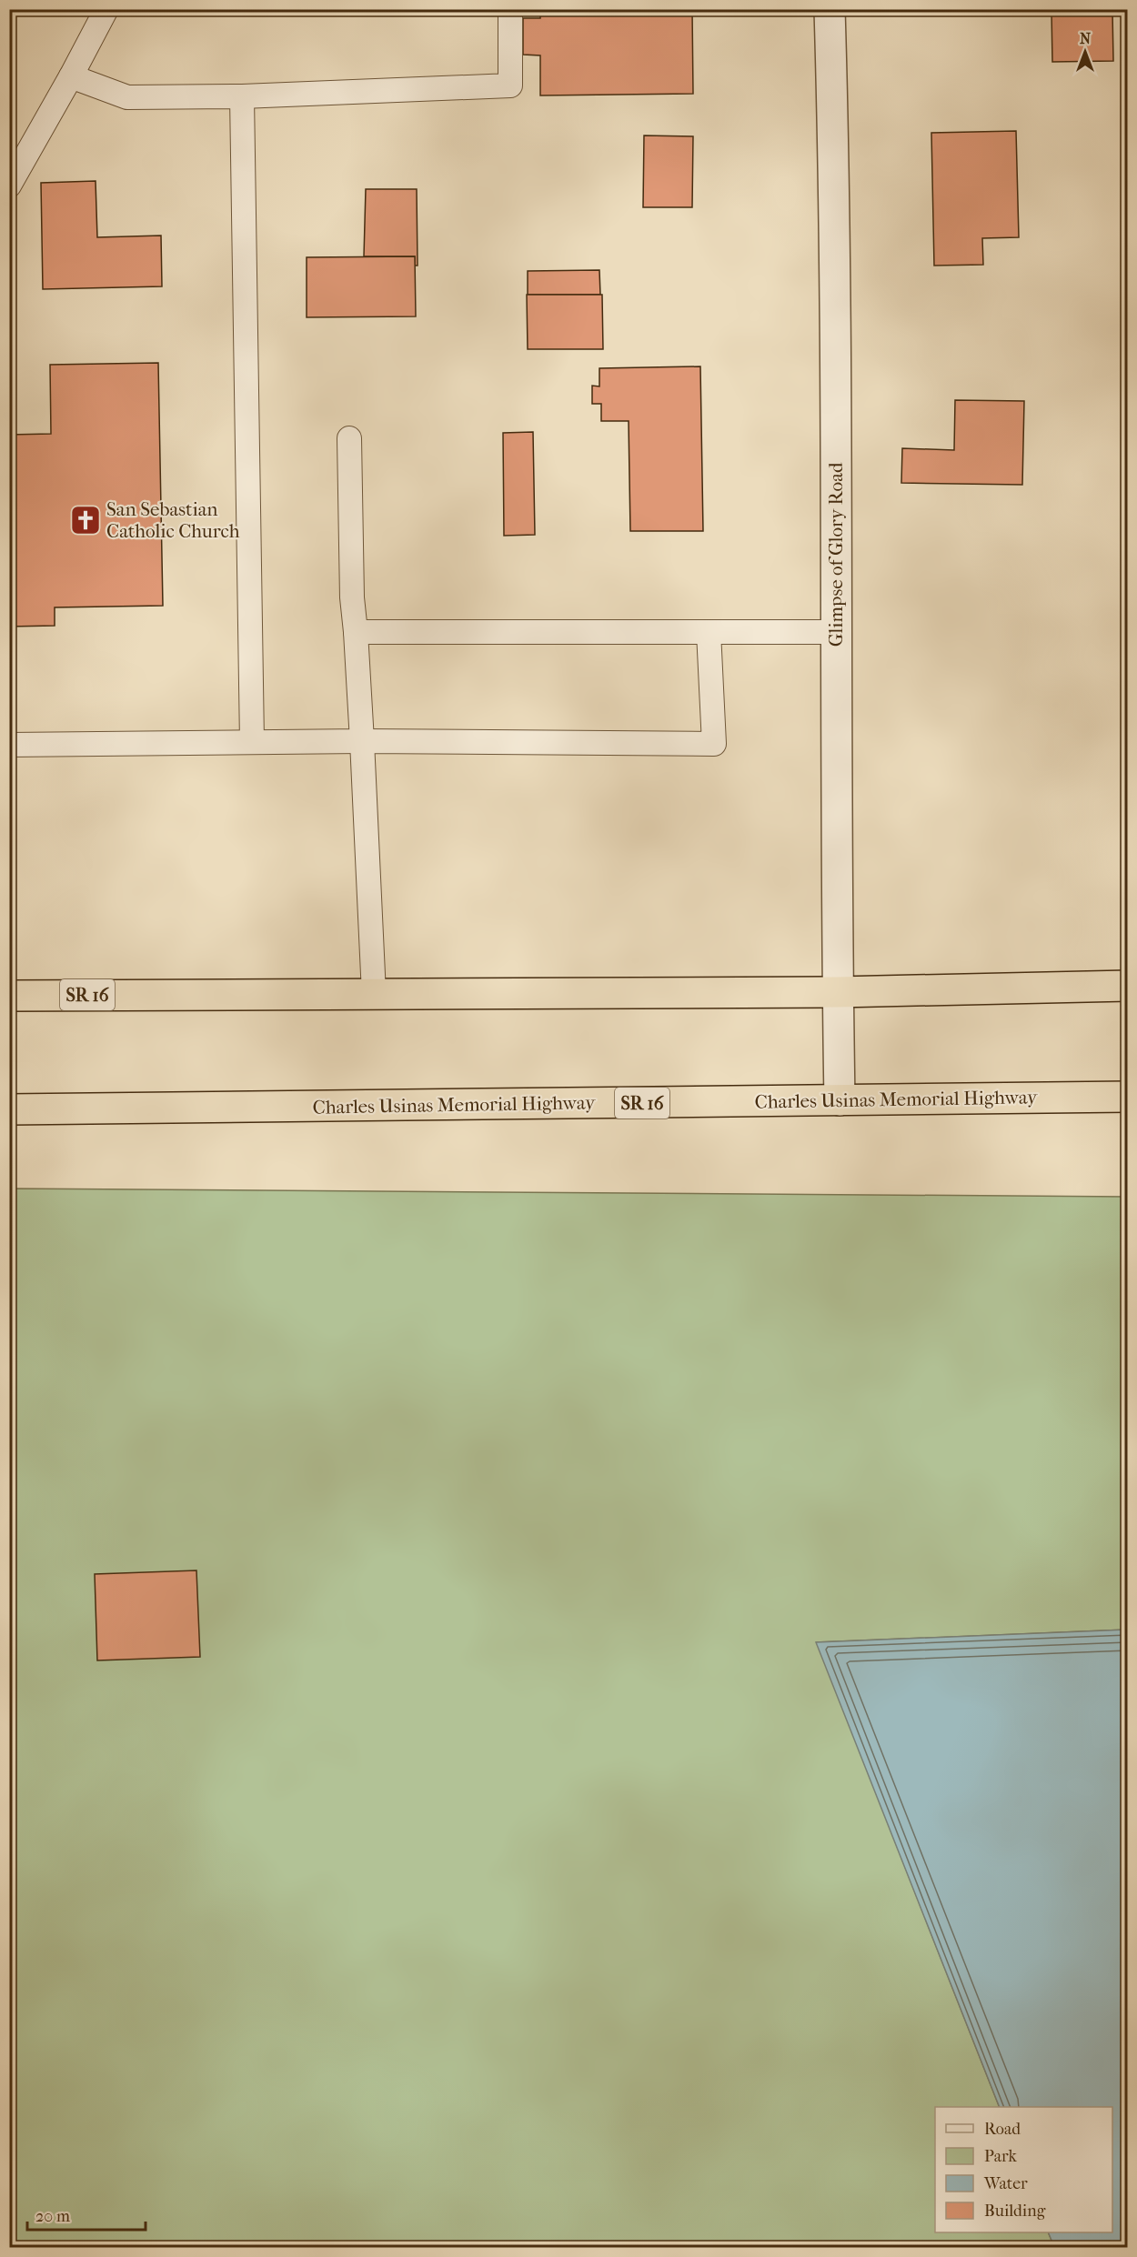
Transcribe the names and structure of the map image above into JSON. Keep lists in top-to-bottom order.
{
  "streets": {
    "highway": ["SR 16", "Charles Usinas Memorial Highway"],
    "street": ["Glimpse of Glory Road"]
  },
  "crossings": [
    ["Glimpse of Glory Road", "SR 16"],
    ["Glimpse of Glory Road", "Charles Usinas Memorial Highway"]
  ],
  "places": {
    "church": ["San Sebastian Catholic Church"]
  },
  "legend": [
    "Road",
    "Park",
    "Water",
    "Building"
  ],
  "scale_bar": "20 m",
  "north": "top"
}
